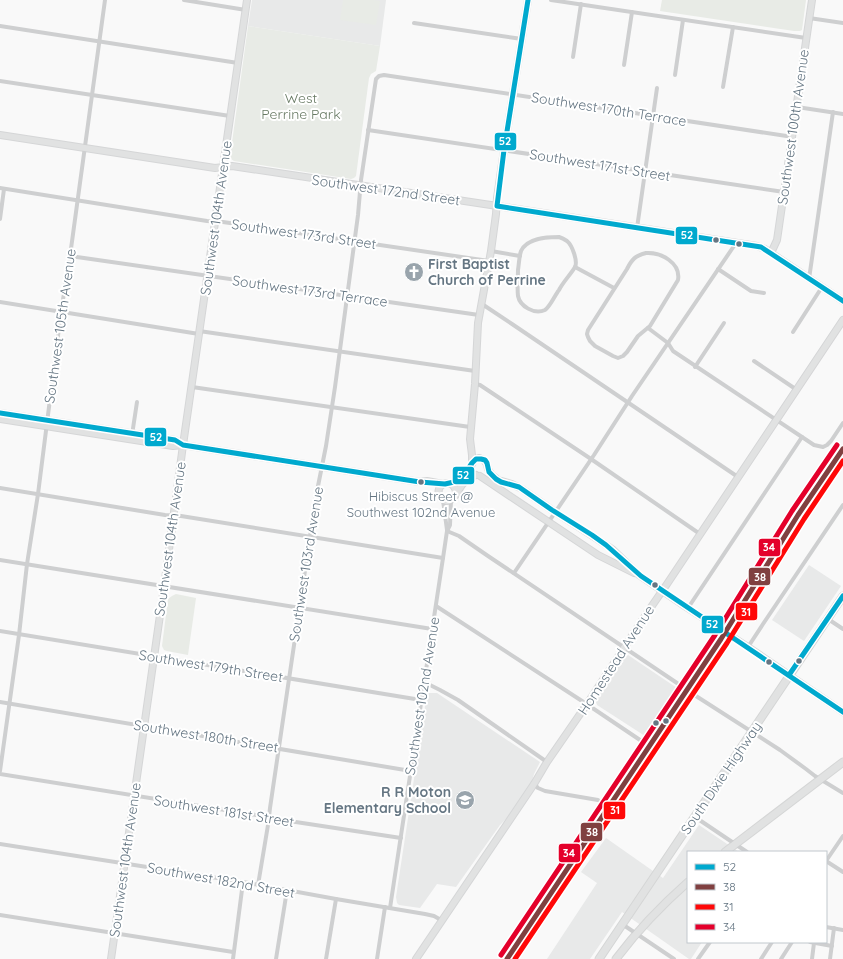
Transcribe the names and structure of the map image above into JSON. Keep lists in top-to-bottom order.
{
  "streets": {
    "highway": ["South Dixie Highway"],
    "street": [
      "Southwest 170th Terrace",
      "Southwest 100th Avenue",
      "Southwest 171st Street",
      "Southwest 172nd Street",
      "Southwest 104th Avenue",
      "Southwest 173rd Street",
      "Southwest 173rd Terrace",
      "Southwest 105th Avenue",
      "Southwest 103rd Avenue",
      "Homestead Avenue",
      "Southwest 179th Street",
      "Southwest 102nd Avenue",
      "Southwest 180th Street",
      "Southwest 181st Street",
      "Southwest 182nd Street"
    ]
  },
  "crossings": [
    ["Southwest 170th Terrace", "Southwest 100th Avenue"],
    ["Southwest 170th Terrace", "Southwest 103rd Avenue"],
    ["Southwest 100th Avenue", "Southwest 171st Street"],
    ["Southwest 100th Avenue", "Southwest 172nd Street"],
    ["Southwest 171st Street", "Southwest 103rd Avenue"],
    ["Southwest 172nd Street", "Southwest 104th Avenue"],
    ["Southwest 172nd Street", "Southwest 105th Avenue"],
    ["Southwest 172nd Street", "Southwest 103rd Avenue"],
    ["Southwest 104th Avenue", "Southwest 173rd Street"],
    ["Southwest 104th Avenue", "Southwest 173rd Terrace"],
    ["Southwest 104th Avenue", "Southwest 179th Street"],
    ["Southwest 104th Avenue", "Southwest 180th Street"],
    ["Southwest 104th Avenue", "Southwest 181st Street"],
    ["Southwest 104th Avenue", "Southwest 182nd Street"],
    ["Southwest 173rd Street", "Southwest 105th Avenue"],
    ["Southwest 173rd Street", "Southwest 103rd Avenue"],
    ["Southwest 173rd Terrace", "Southwest 105th Avenue"],
    ["Southwest 173rd Terrace", "Southwest 103rd Avenue"],
    ["Southwest 105th Avenue", "Southwest 179th Street"],
    ["Southwest 105th Avenue", "Southwest 180th Street"],
    ["Southwest 105th Avenue", "Southwest 181st Street"],
    ["Southwest 103rd Avenue", "Southwest 179th Street"],
    ["Southwest 103rd Avenue", "Southwest 180th Street"],
    ["Southwest 103rd Avenue", "Southwest 181st Street"],
    ["Southwest 103rd Avenue", "Southwest 182nd Street"],
    ["Homestead Avenue", "Southwest 182nd Street"],
    ["Southwest 179th Street", "Southwest 102nd Avenue"],
    ["Southwest 102nd Avenue", "Southwest 180th Street"],
    ["Southwest 102nd Avenue", "Southwest 181st Street"],
    ["Southwest 102nd Avenue", "Southwest 182nd Street"]
  ],
  "parks": ["West Perrine Park"],
  "places": {
    "church": ["First Baptist Church of Perrine"],
    "other": ["Hibiscus Street @ Southwest 102nd Avenue"],
    "school or university": ["R R Moton Elementary School"]
  },
  "lines": [
    "transit line 52",
    "transit line 34",
    "transit line 38",
    "transit line 31"
  ],
  "legend": [
    "52",
    "38",
    "31",
    "34"
  ]
}
